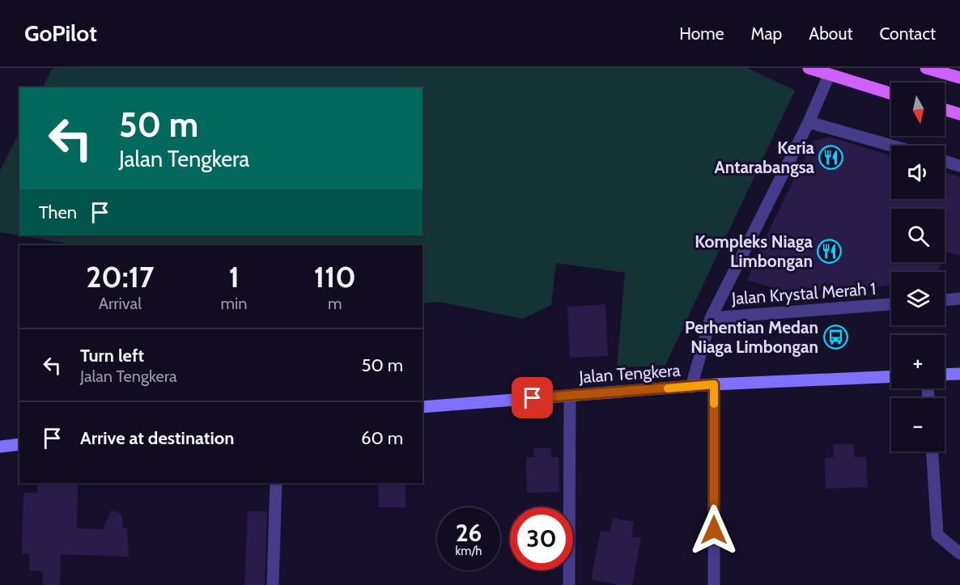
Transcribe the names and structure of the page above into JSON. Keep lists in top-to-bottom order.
{
  "streets": {
    "main road": ["Jalan Tengkera"],
    "street": ["Jalan Krystal Merah 1"]
  },
  "places": {
    "restaurant": ["Keria Antarabangsa", "Kompleks Niaga Limbongan"],
    "bus stop": ["Perhentian Medan Niaga Limbongan"]
  },
  "north": "bottom",
  "page": {
    "header": "GoPilot",
    "nav": [
      "Home",
      "Map",
      "About",
      "Contact"
    ],
    "map_buttons": ["+", "−"],
    "turn": ["50 m", "Jalan Tengkera"],
    "then": "Then",
    "eta": [
      "20:17",
      "Arrival",
      "1",
      "min",
      "110",
      "m"
    ],
    "list": [
      {
        "name": "Turn left",
        "note": "Jalan Tengkera",
        "value": "50 m"
      },
      {
        "name": "Arrive at destination",
        "value": "60 m"
      }
    ],
    "speed": "26 km/h",
    "limit": "30"
  }
}
